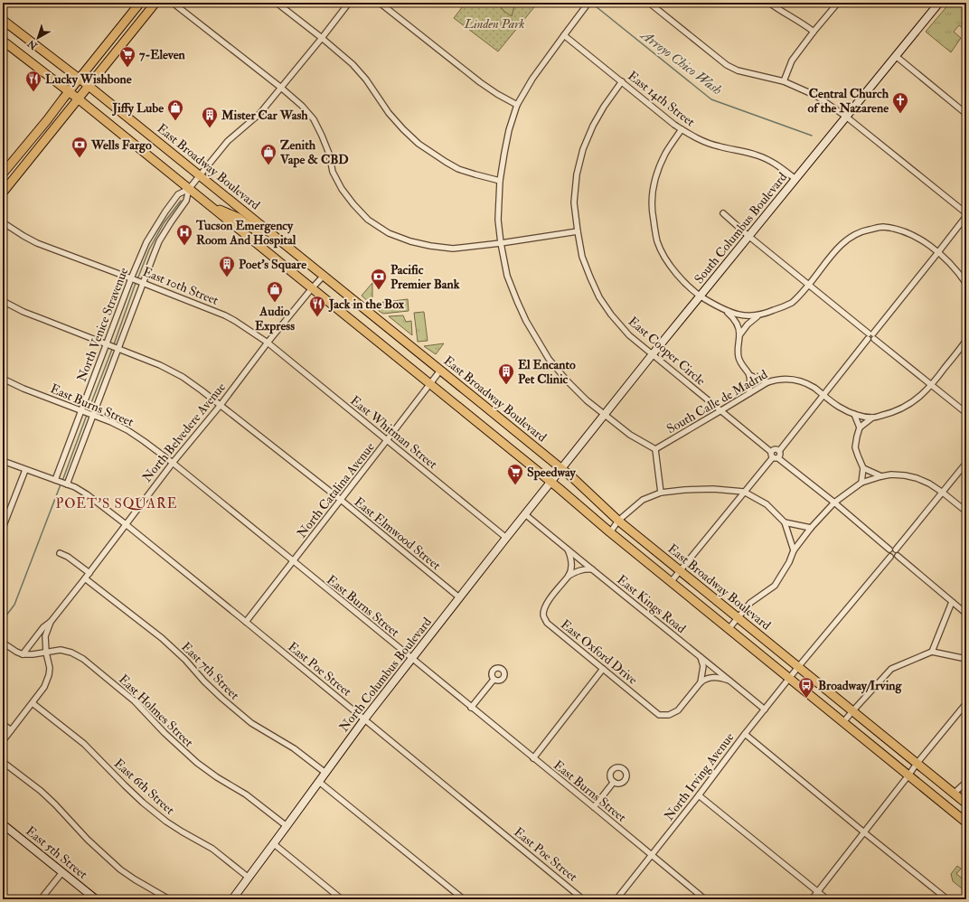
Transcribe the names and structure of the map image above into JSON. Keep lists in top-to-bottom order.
{
  "streets": {
    "main road": ["East Broadway Boulevard"],
    "street": [
      "East 14th Street",
      "South Columbus Boulevard",
      "East 10th Street",
      "North Venice Stravenue",
      "East Cooper Circle",
      "South Calle de Madrid",
      "East Burns Street",
      "North Belvedere Avenue",
      "East Whitman Street",
      "North Catalina Avenue",
      "East Elmwood Street",
      "East Kings Road",
      "East Oxford Drive",
      "East Poe Street",
      "East 7th Street",
      "North Columbus Boulevard",
      "East Holmes Street",
      "North Irving Avenue",
      "East 6th Street",
      "East 5th Street"
    ]
  },
  "crossings": [
    ["East 14th Street", "South Columbus Boulevard"],
    ["East 14th Street", "East Cooper Circle"],
    ["East Broadway Boulevard", "South Columbus Boulevard"],
    ["East Broadway Boulevard", "North Venice Stravenue"],
    ["East Broadway Boulevard", "North Belvedere Avenue"],
    ["East Broadway Boulevard", "North Catalina Avenue"],
    ["East Broadway Boulevard", "North Columbus Boulevard"],
    ["East Broadway Boulevard", "North Irving Avenue"],
    ["South Columbus Boulevard", "East Cooper Circle"],
    ["South Columbus Boulevard", "North Columbus Boulevard"],
    ["East 10th Street", "North Venice Stravenue"],
    ["East 10th Street", "North Belvedere Avenue"],
    ["East 10th Street", "East Whitman Street"],
    ["North Venice Stravenue", "East Burns Street"],
    ["North Venice Stravenue", "East Elmwood Street"],
    ["North Venice Stravenue", "East Poe Street"],
    ["East Cooper Circle", "South Calle de Madrid"],
    ["East Cooper Circle", "North Irving Avenue"],
    ["East Burns Street", "North Belvedere Avenue"],
    ["East Burns Street", "North Catalina Avenue"],
    ["East Burns Street", "North Columbus Boulevard"],
    ["East Burns Street", "North Irving Avenue"],
    ["North Belvedere Avenue", "East Whitman Street"],
    ["North Belvedere Avenue", "East Elmwood Street"],
    ["North Belvedere Avenue", "East Poe Street"],
    ["North Belvedere Avenue", "East 7th Street"],
    ["North Belvedere Avenue", "East Holmes Street"],
    ["North Belvedere Avenue", "East 6th Street"],
    ["East Whitman Street", "North Catalina Avenue"],
    ["East Whitman Street", "North Columbus Boulevard"],
    ["North Catalina Avenue", "East Elmwood Street"],
    ["North Catalina Avenue", "East Poe Street"],
    ["East Elmwood Street", "North Columbus Boulevard"],
    ["East Kings Road", "East Oxford Drive"],
    ["East Kings Road", "North Columbus Boulevard"],
    ["East Kings Road", "North Irving Avenue"],
    ["East Poe Street", "North Columbus Boulevard"],
    ["East 7th Street", "North Columbus Boulevard"],
    ["North Columbus Boulevard", "East Holmes Street"],
    ["North Columbus Boulevard", "East 6th Street"]
  ],
  "districts": ["POET'S SQUARE"],
  "water": ["Arroyo Chico Wash"],
  "parks": ["Linden Park"],
  "places": {
    "supermarket": ["7-Eleven", "Speedway"],
    "restaurant": ["Lucky Wishbone", "Jack in the Box"],
    "church": ["Central Church of the Nazarene"],
    "shop": ["Jiffy Lube", "Zenith Vape & CBD", "Audio Express"],
    "building": ["Mister Car Wash", "Poet's Square", "El Encanto Pet Clinic"],
    "bank": ["Wells Fargo", "Pacific Premier Bank"],
    "hospital": ["Tucson Emergency Room And Hospital"],
    "bus stop": ["Broadway/Irving"]
  },
  "north": "bottom left"
}
